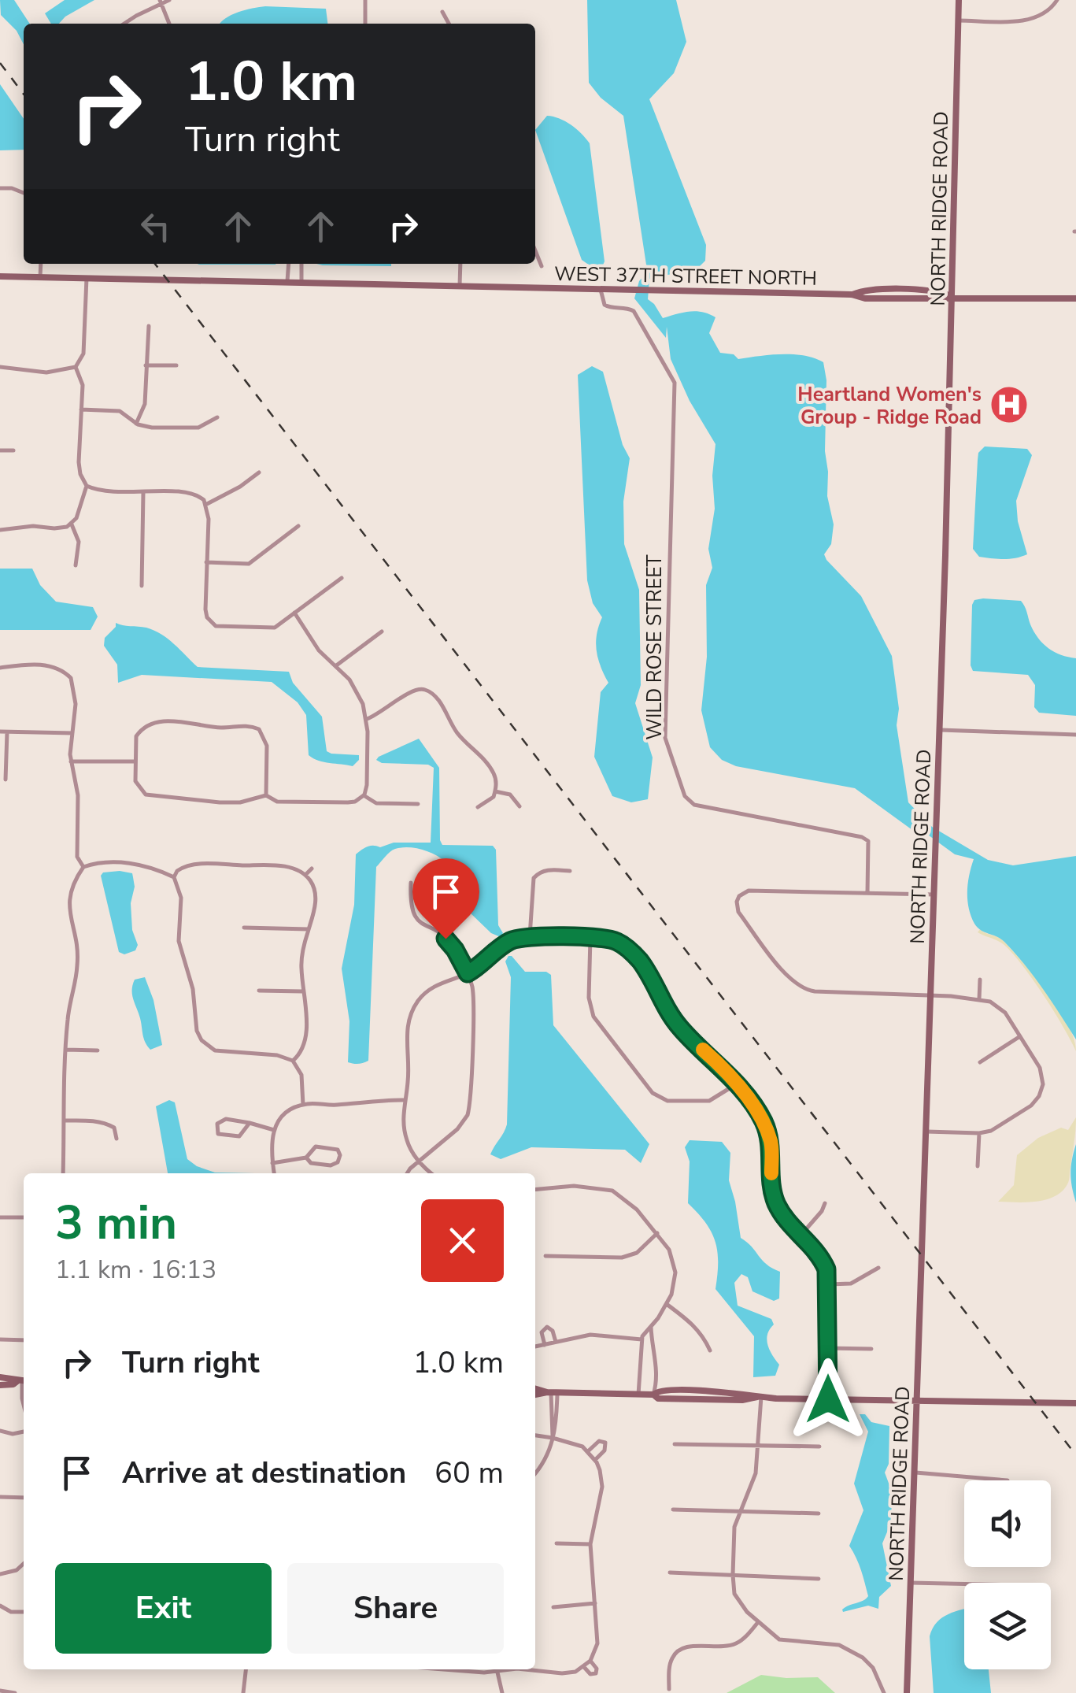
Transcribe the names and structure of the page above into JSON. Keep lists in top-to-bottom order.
{
  "streets": {
    "main road": ["NORTH RIDGE ROAD", "WEST 37TH STREET NORTH"],
    "street": ["WILD ROSE STREET"]
  },
  "crossings": [
    ["NORTH RIDGE ROAD", "WEST 37TH STREET NORTH"],
    ["WEST 37TH STREET NORTH", "WILD ROSE STREET"]
  ],
  "places": {
    "hospital": ["Heartland Women's Group - Ridge Road"]
  },
  "page": {
    "turn": ["1.0 km", "Turn right"],
    "heading": ["3 min", "1.1 km · 16:13"],
    "list": [
      {
        "name": "Turn right",
        "value": "1.0 km"
      },
      {
        "name": "Arrive at destination",
        "value": "60 m"
      }
    ],
    "buttons": ["Exit", "Share"]
  }
}
